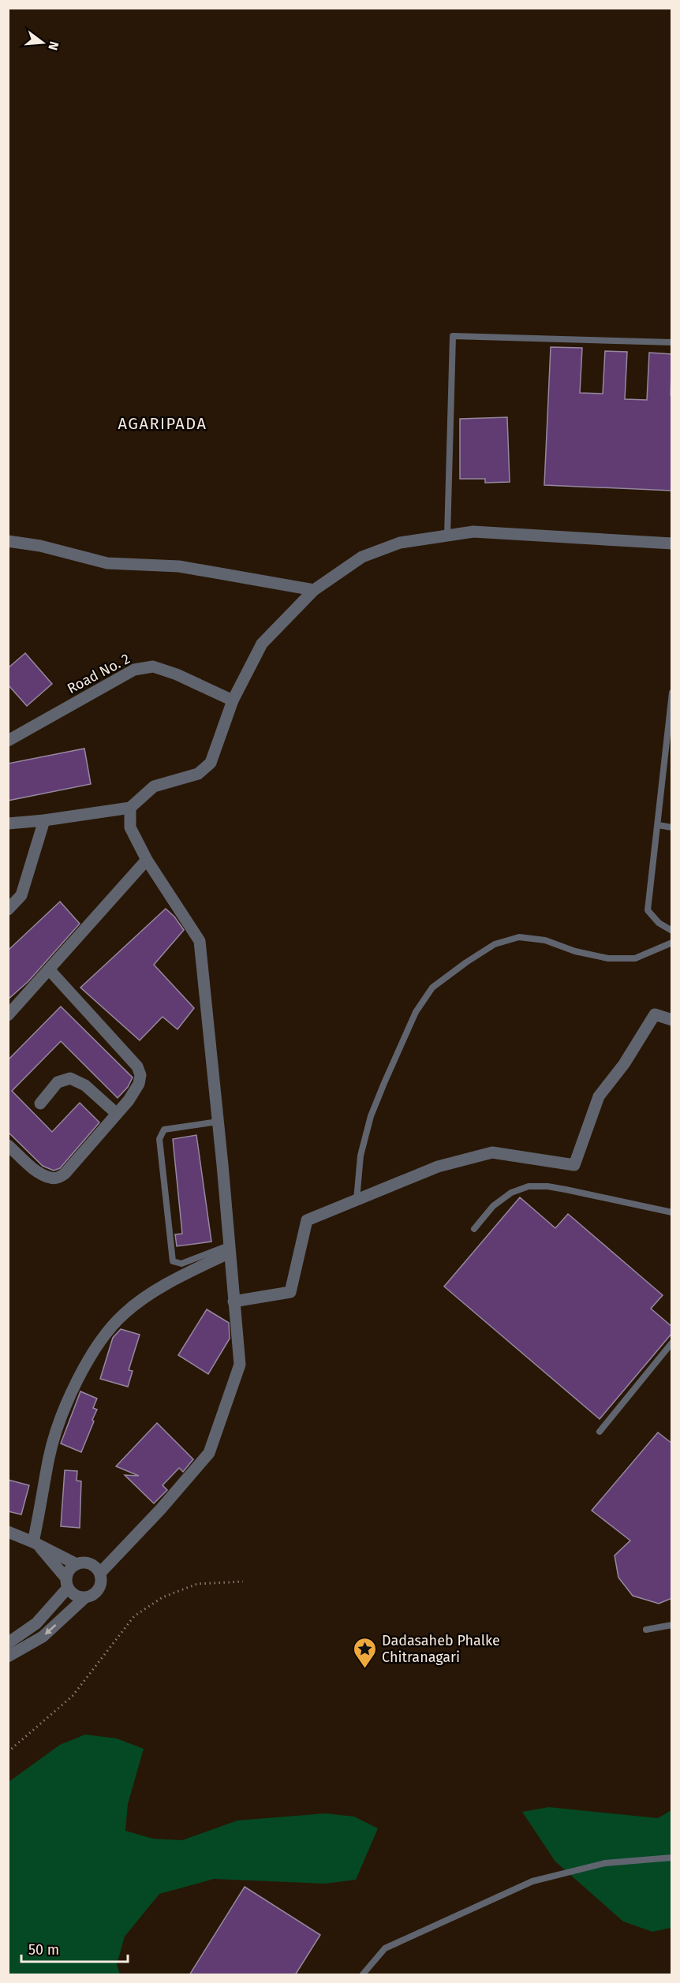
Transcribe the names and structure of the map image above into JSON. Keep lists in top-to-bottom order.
{
  "streets": {
    "street": ["Road No. 2"]
  },
  "districts": ["AGARIPADA"],
  "places": {
    "place": ["Dadasaheb Phalke Chitranagari"]
  },
  "scale_bar": "50 m",
  "north": "right"
}
